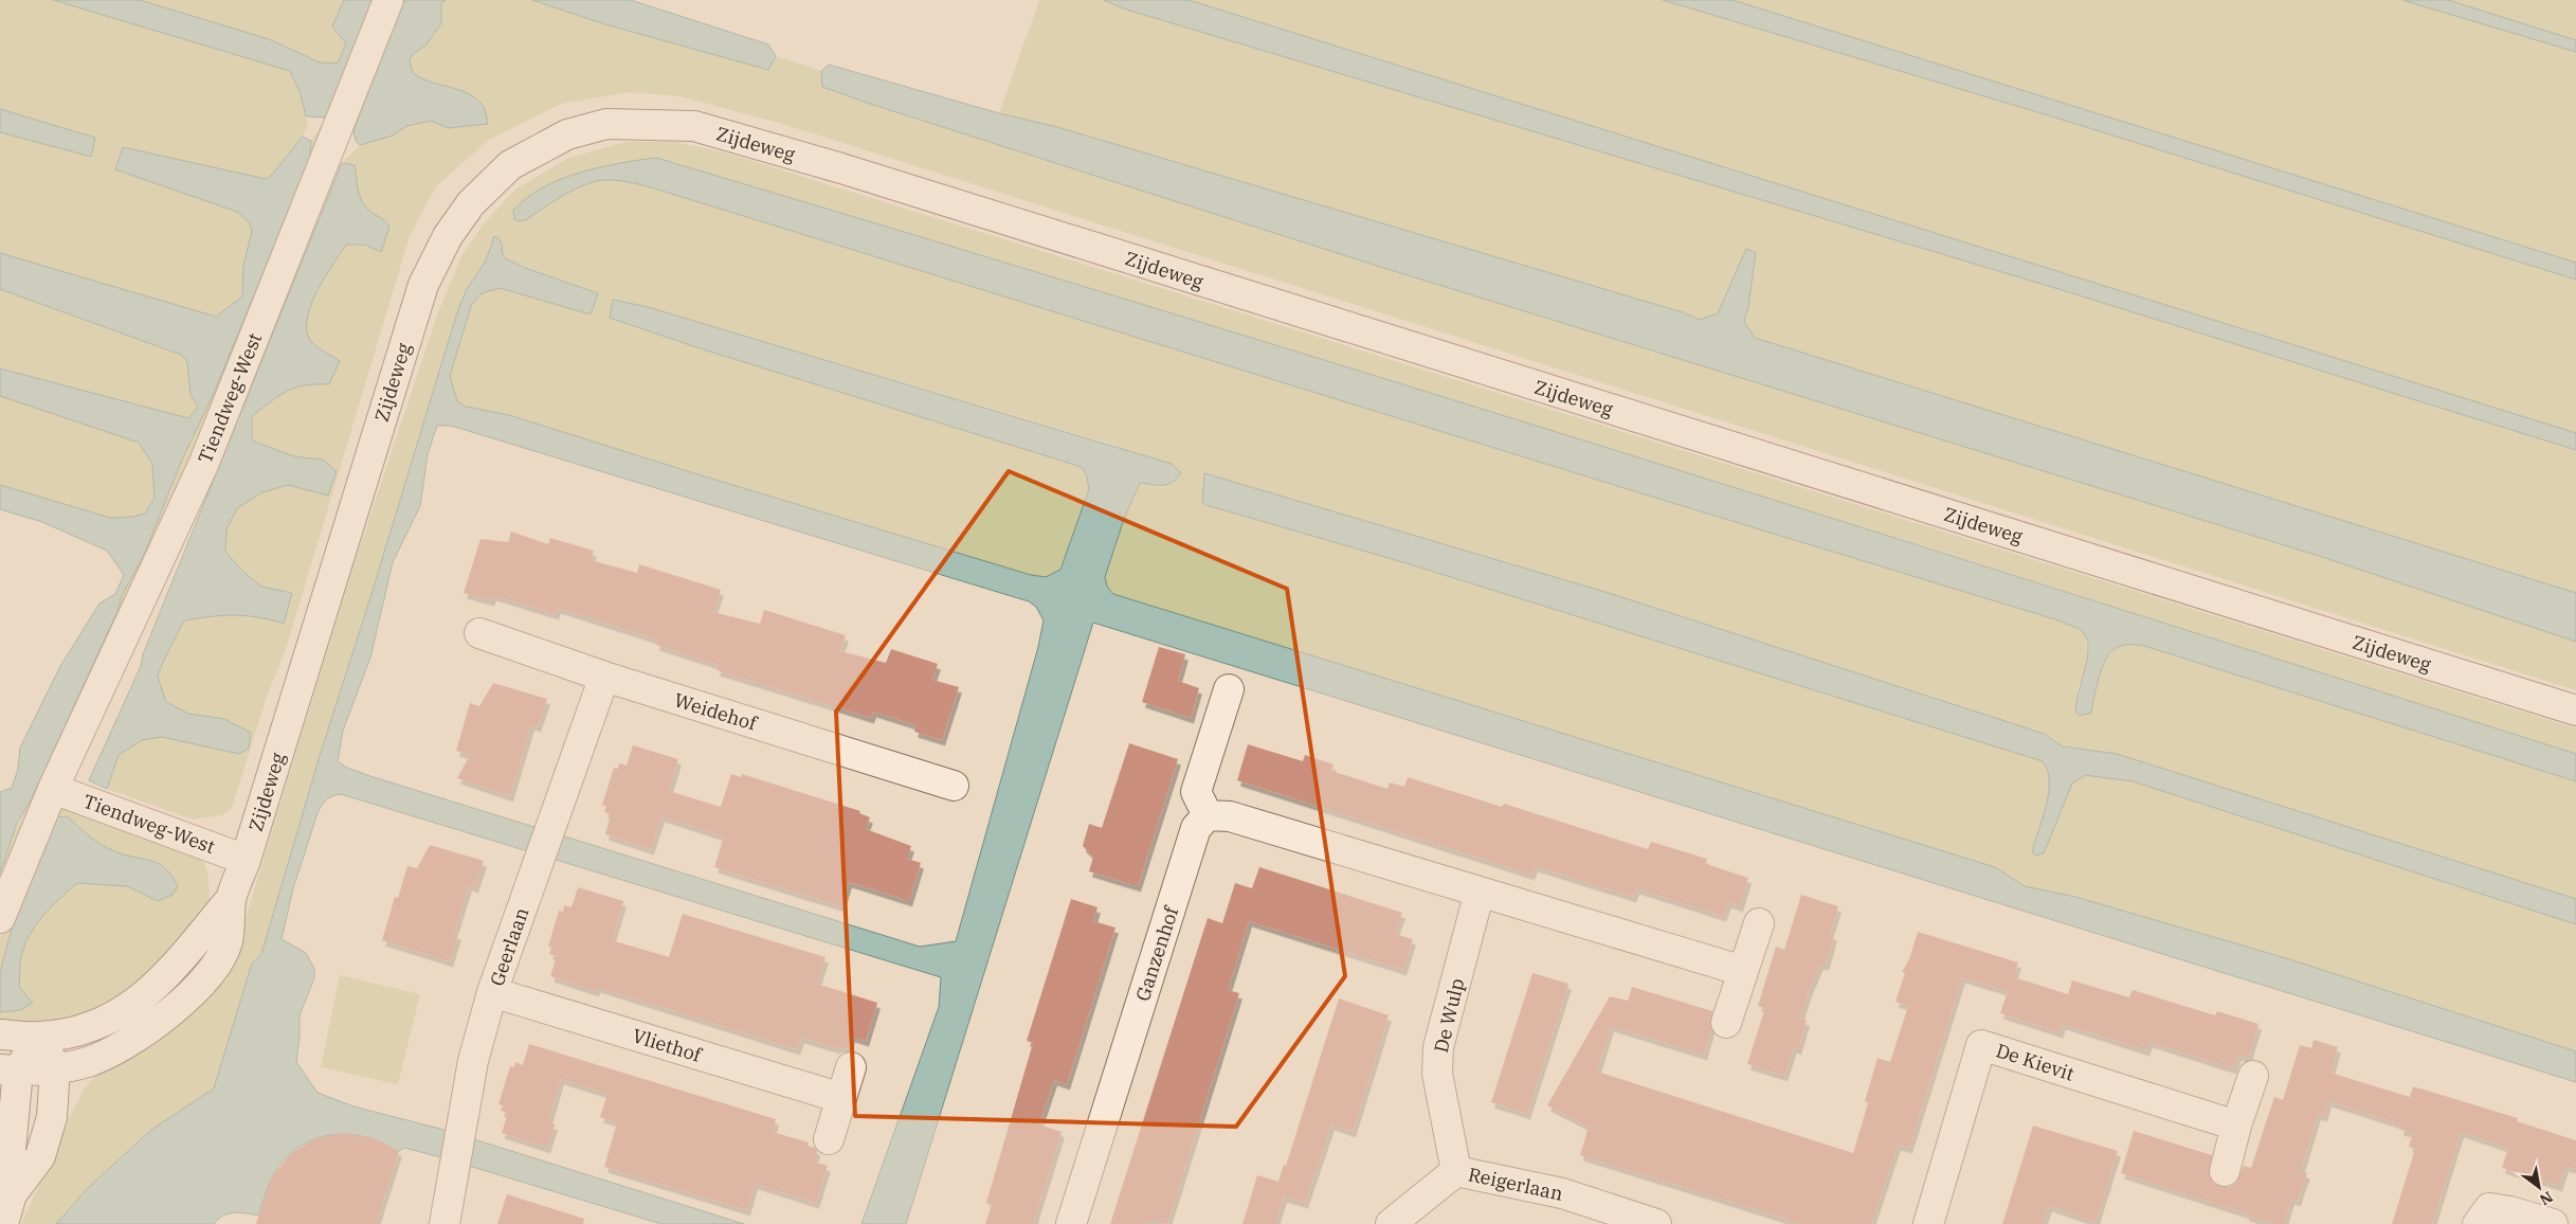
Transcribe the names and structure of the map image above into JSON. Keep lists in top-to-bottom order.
{
  "streets": {
    "street": [
      "Zijdeweg",
      "Tiendweg-West",
      "Weidehof",
      "Geerlaan",
      "Ganzenhof",
      "De Wulp",
      "Vliethof",
      "De Kievit",
      "Reigerlaan"
    ]
  },
  "crossings": [
    ["Zijdeweg", "Tiendweg-West"],
    ["Weidehof", "Geerlaan"],
    ["Geerlaan", "Vliethof"],
    ["De Wulp", "Reigerlaan"]
  ],
  "north": "bottom right"
}
